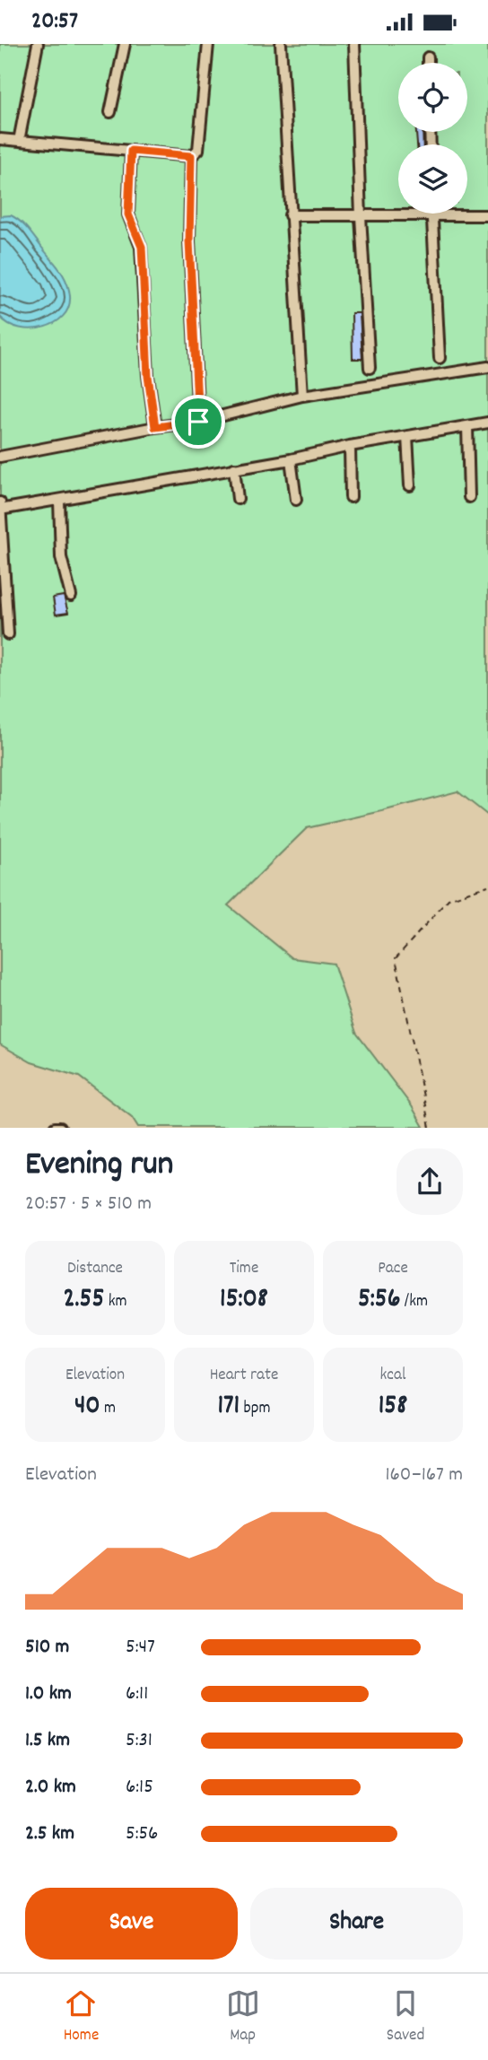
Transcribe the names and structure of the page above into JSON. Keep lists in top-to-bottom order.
{
  "page": {
    "status": "20:57",
    "heading": ["Evening run", "20:57 · 5 × 510 m"],
    "stats": [
      ["Distance", "2.55 km"],
      ["Time", "15:08"],
      ["Pace", "5:56 /km"],
      ["Elevation", "40 m"],
      ["Heart rate", "171 bpm"],
      ["kcal", "158"]
    ],
    "chart": ["Elevation", "160–167 m"],
    "list": [
      {
        "name": "510 m",
        "note": "5:47"
      },
      {
        "name": "1.0 km",
        "note": "6:11"
      },
      {
        "name": "1.5 km",
        "note": "5:31"
      },
      {
        "name": "2.0 km",
        "note": "6:15"
      },
      {
        "name": "2.5 km",
        "note": "5:56"
      }
    ],
    "buttons": ["Save", "Share"],
    "tabs": ["Home", "Map", "Saved"]
  }
}
